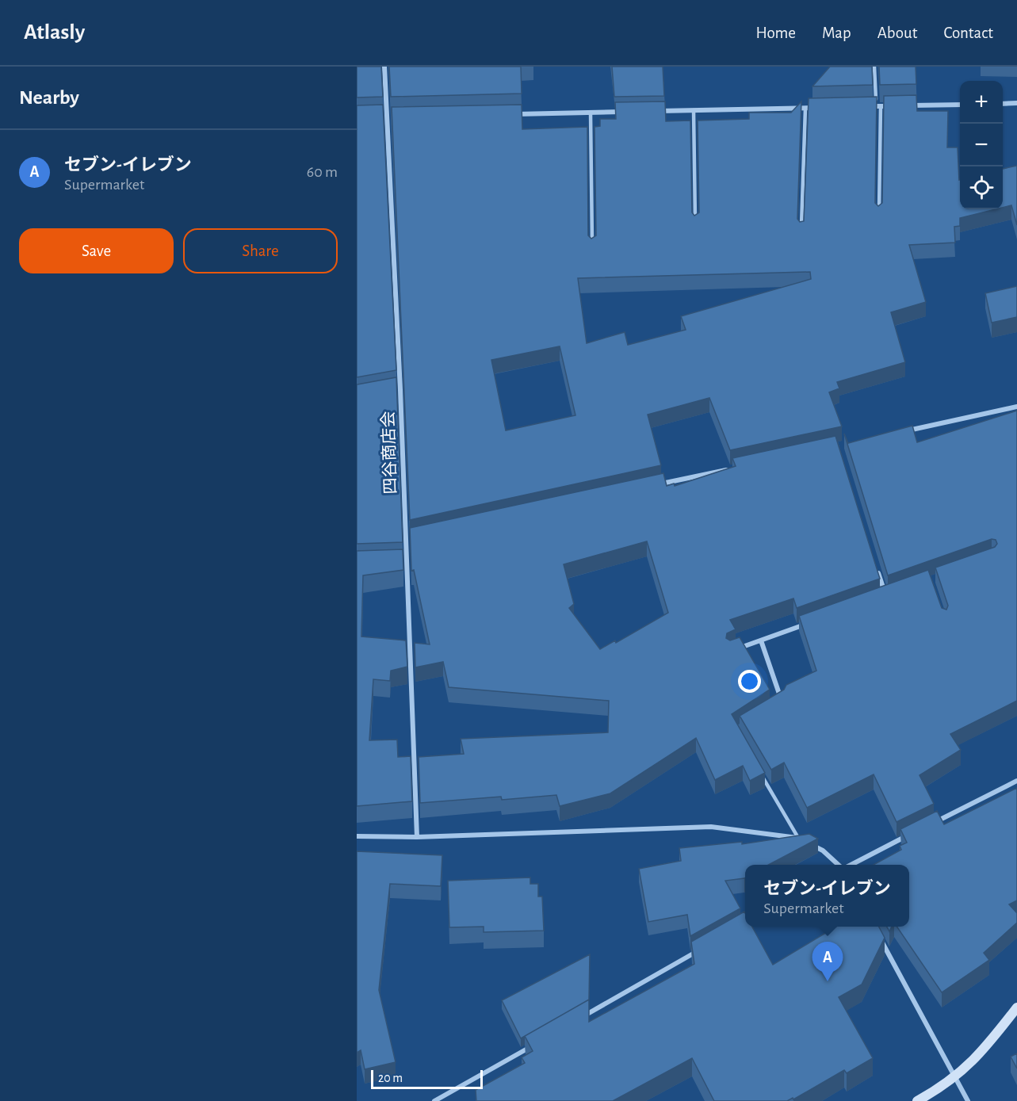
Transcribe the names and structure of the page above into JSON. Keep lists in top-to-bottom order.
{
  "streets": {
    "street": ["四谷商店会"]
  },
  "scale_bar": "20 m",
  "page": {
    "header": "Atlasly",
    "nav": [
      "Home",
      "Map",
      "About",
      "Contact"
    ],
    "heading": "Nearby",
    "map_buttons": ["+", "−"],
    "list": [
      {
        "mark": "A",
        "name": "セブン-イレブン",
        "note": "Supermarket",
        "value": "60 m"
      }
    ],
    "buttons": ["Save", "Share"],
    "popup": ["セブン-イレブン", "Supermarket"],
    "pins": "A",
    "scale": "20 m"
  }
}
